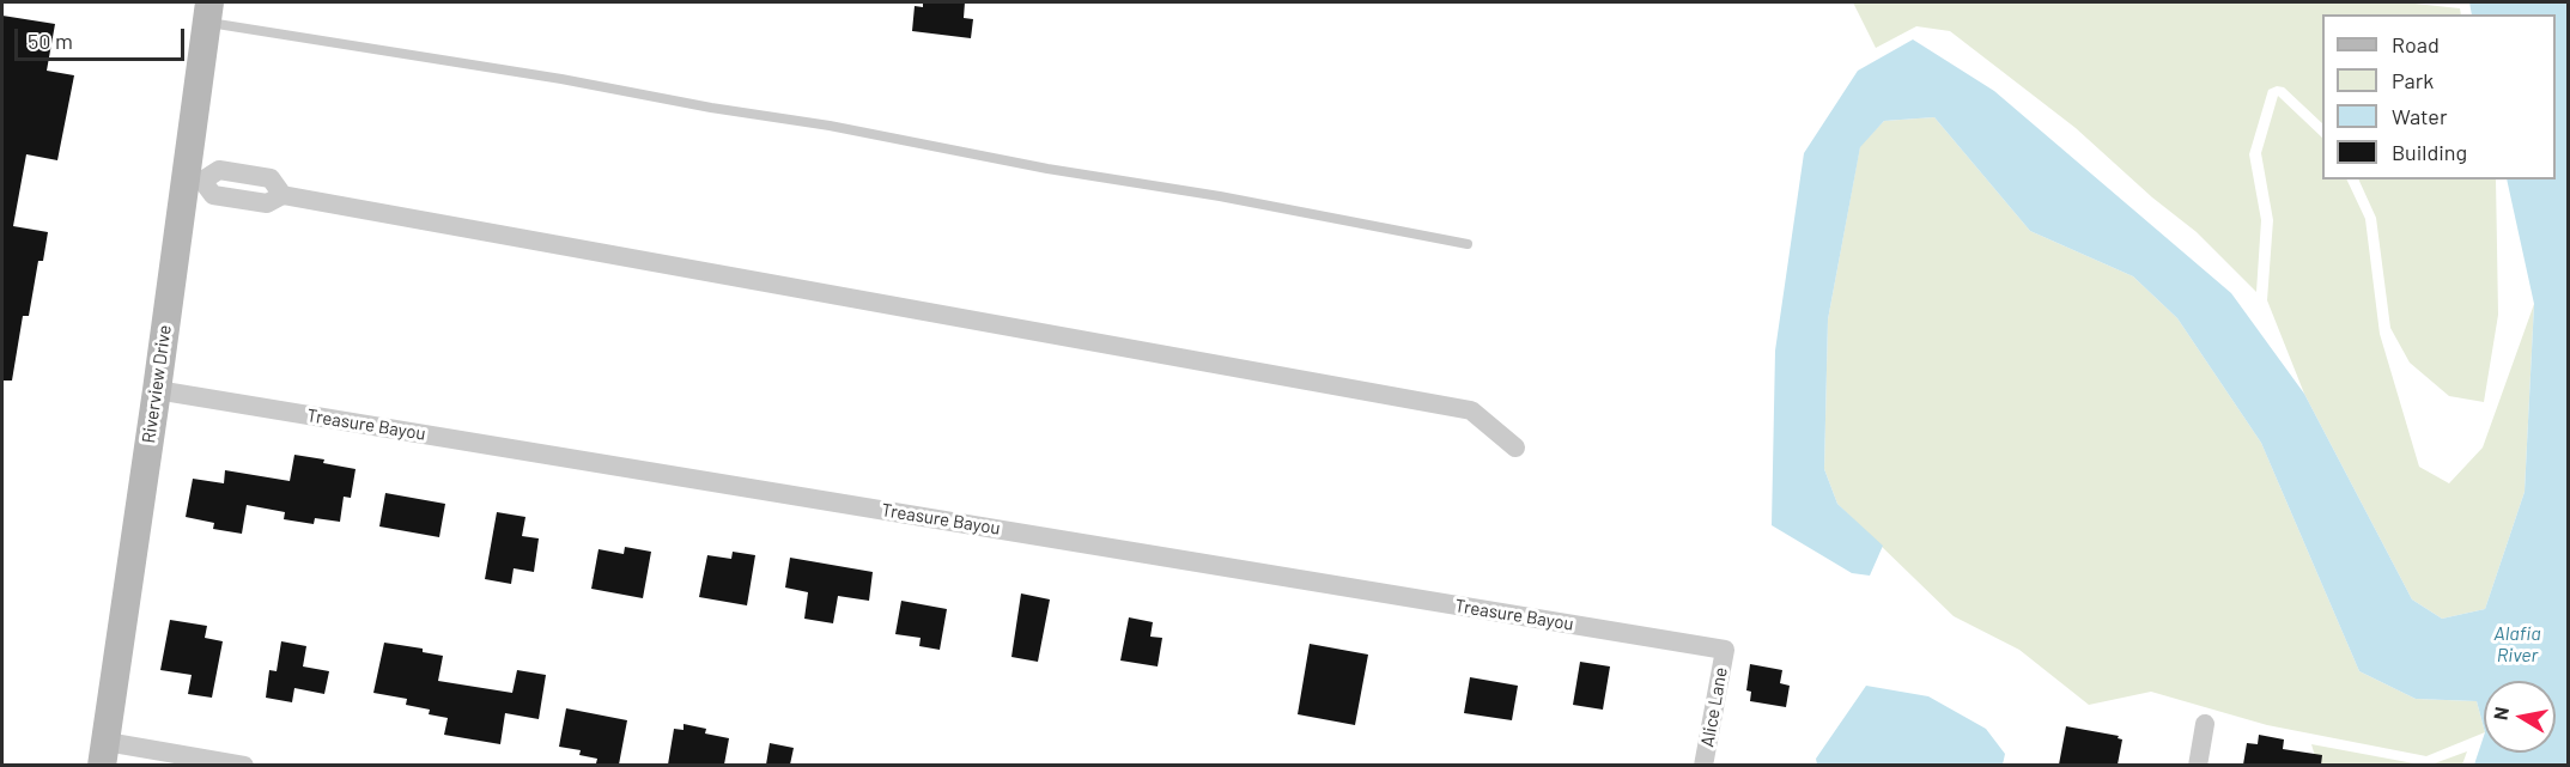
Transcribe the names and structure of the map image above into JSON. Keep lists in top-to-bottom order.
{
  "streets": {
    "street": ["Riverview Drive", "Treasure Bayou", "Alice Lane"]
  },
  "crossings": [
    ["Riverview Drive", "Treasure Bayou"],
    ["Treasure Bayou", "Alice Lane"]
  ],
  "water": ["Alafia River"],
  "legend": [
    "Road",
    "Park",
    "Water",
    "Building"
  ],
  "scale_bar": "50 m",
  "north": "left"
}
